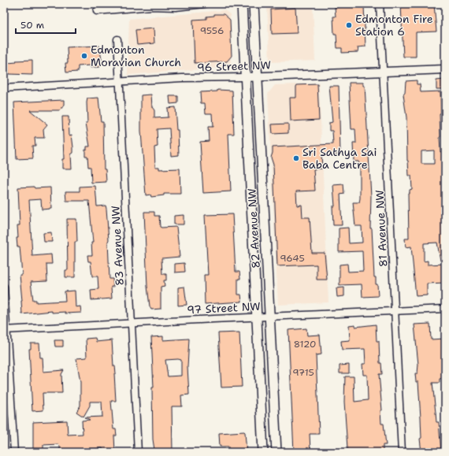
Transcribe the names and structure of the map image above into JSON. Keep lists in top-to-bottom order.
{
  "streets": {
    "main road": ["82 Avenue NW"],
    "street": [
      "96 Street NW",
      "81 Avenue NW",
      "83 Avenue NW",
      "97 Street NW"
    ]
  },
  "crossings": [
    ["96 Street NW", "82 Avenue NW"],
    ["96 Street NW", "81 Avenue NW"],
    ["96 Street NW", "83 Avenue NW"],
    ["82 Avenue NW", "97 Street NW"],
    ["81 Avenue NW", "97 Street NW"],
    ["83 Avenue NW", "97 Street NW"]
  ],
  "places": ["Edmonton Fire Station 6", "Edmonton Moravian Church", "Sri Sathya Sai Baba Centre"],
  "house_numbers": [
    "9556",
    "9645",
    "8120",
    "9715"
  ],
  "scale_bar": "50 m"
}
